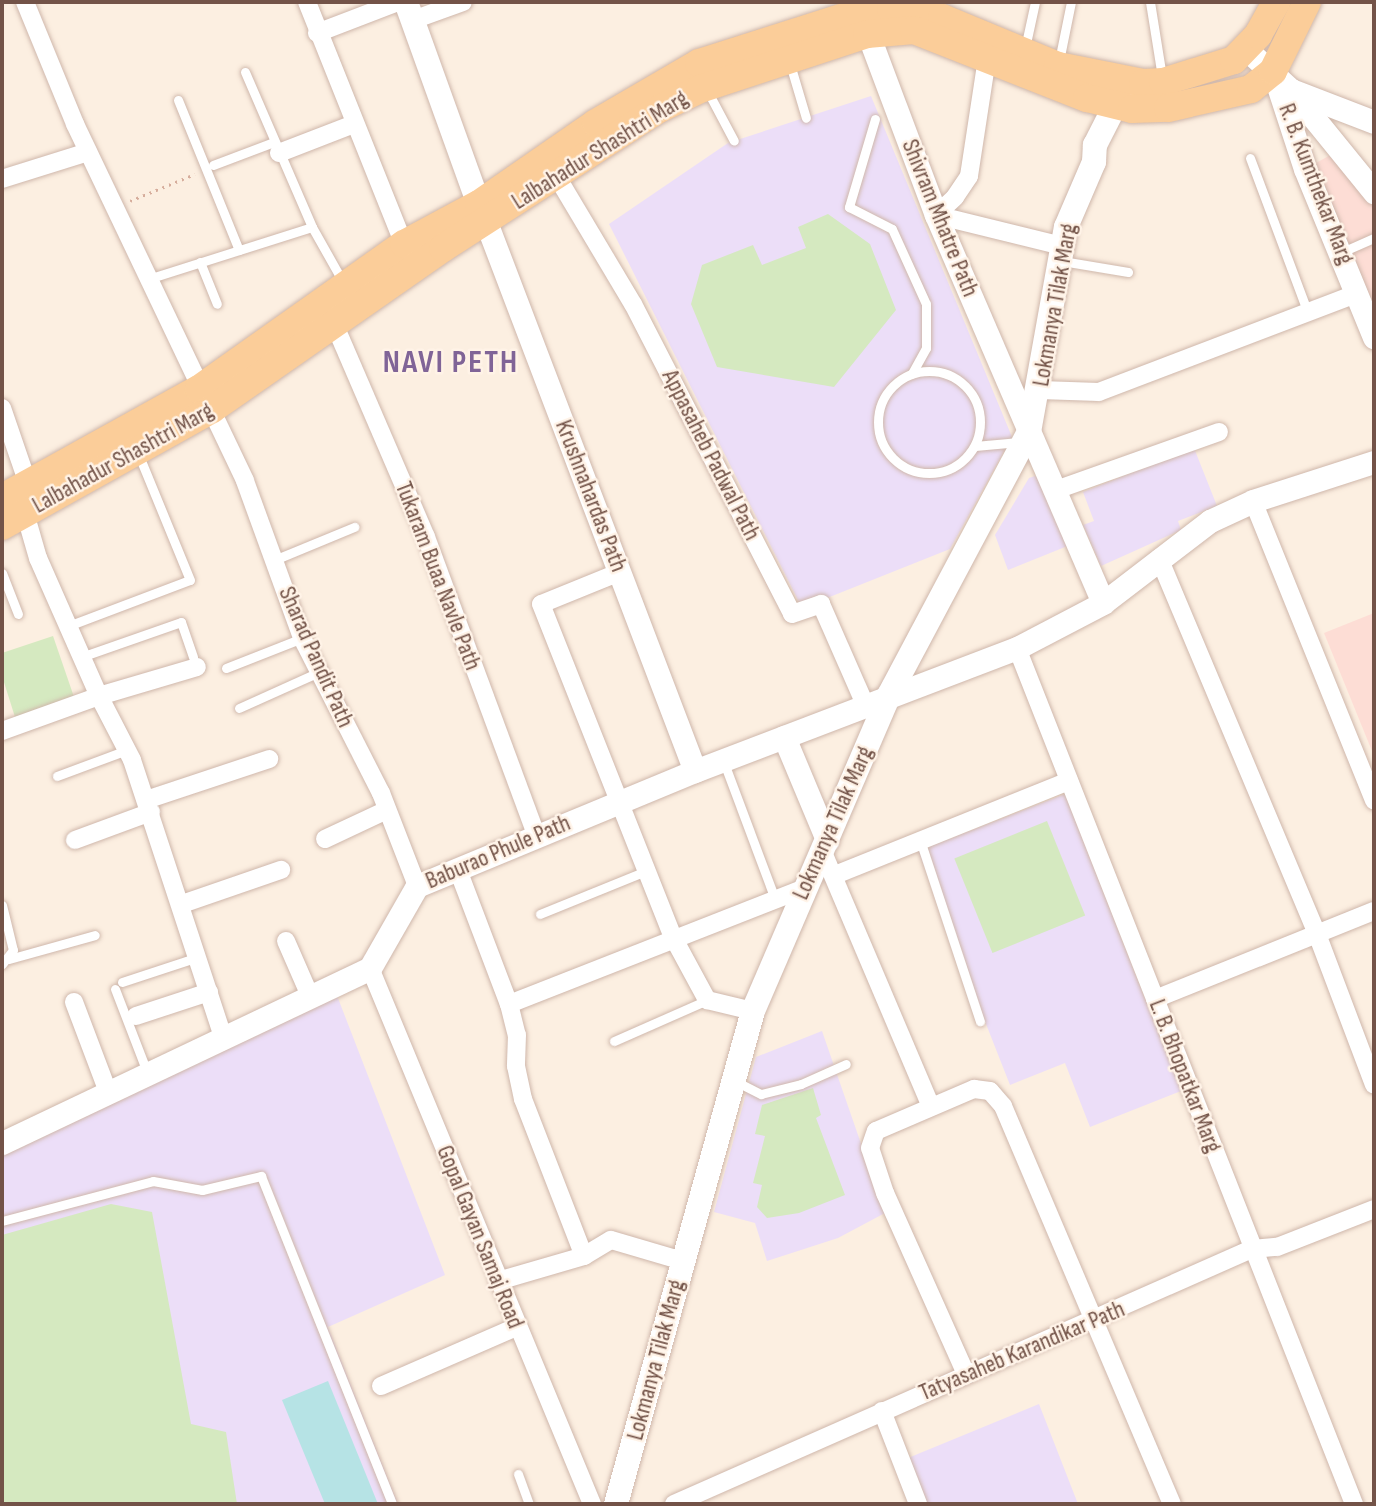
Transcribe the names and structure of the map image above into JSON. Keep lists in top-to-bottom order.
{
  "streets": {
    "main road": ["Lalbahadur Shashtri Marg", "Lokmanya Tilak Marg"],
    "street": [
      "R. B. Kumthekar Marg",
      "Shivram Mhatre Path",
      "Appasaheb Padwal Path",
      "Krushnahardas Path",
      "Tukaram Buaa Navle Path",
      "Sharad Pandit Path",
      "Baburao Phule Path",
      "L. B. Bhopatkar Marg",
      "Gopal Gayan Samaj Road",
      "Tatyasaheb Karandikar Path"
    ]
  },
  "crossings": [
    ["Lalbahadur Shashtri Marg", "R. B. Kumthekar Marg"],
    ["Lalbahadur Shashtri Marg", "Shivram Mhatre Path"],
    ["Lalbahadur Shashtri Marg", "Lokmanya Tilak Marg"],
    ["Lalbahadur Shashtri Marg", "Appasaheb Padwal Path"],
    ["Lalbahadur Shashtri Marg", "Krushnahardas Path"],
    ["Lalbahadur Shashtri Marg", "Tukaram Buaa Navle Path"],
    ["Lalbahadur Shashtri Marg", "Sharad Pandit Path"],
    ["Shivram Mhatre Path", "Lokmanya Tilak Marg"],
    ["Shivram Mhatre Path", "Baburao Phule Path"],
    ["Lokmanya Tilak Marg", "Baburao Phule Path"],
    ["Appasaheb Padwal Path", "Baburao Phule Path"],
    ["Krushnahardas Path", "Baburao Phule Path"],
    ["Tukaram Buaa Navle Path", "Baburao Phule Path"],
    ["Sharad Pandit Path", "Baburao Phule Path"],
    ["Baburao Phule Path", "L. B. Bhopatkar Marg"],
    ["Baburao Phule Path", "Gopal Gayan Samaj Road"],
    ["L. B. Bhopatkar Marg", "Tatyasaheb Karandikar Path"]
  ],
  "districts": ["NAVI PETH"]
}
